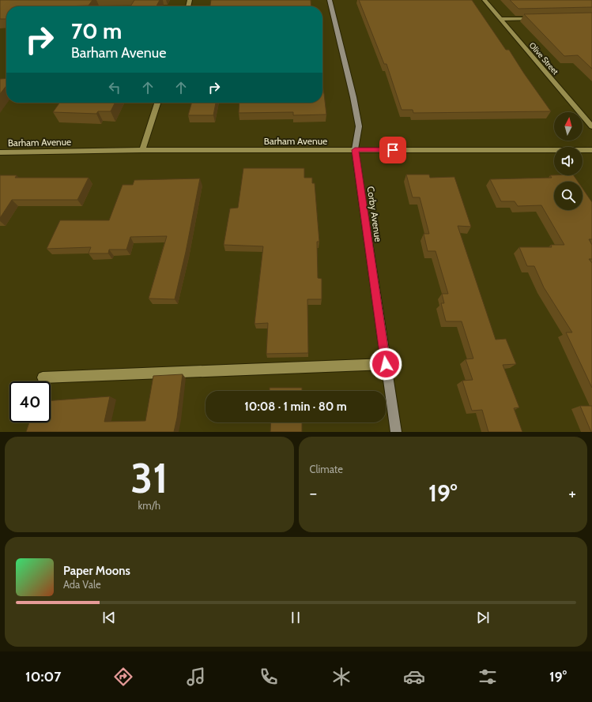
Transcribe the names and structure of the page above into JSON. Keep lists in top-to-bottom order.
{
  "streets": {
    "street": ["Olive Street", "Barham Avenue", "Corby Avenue"]
  },
  "crossings": [
    ["Barham Avenue", "Corby Avenue"]
  ],
  "north": "top",
  "page": {
    "turn": ["70 m", "Barham Avenue"],
    "limit": "40",
    "trip": "10:08 · 1 min · 80 m",
    "tile": [
      ["31", "km/h"],
      "Climate"
    ],
    "heat": ["−", "19°", "+"],
    "song": ["Paper Moons", "Ada Vale"],
    "tabs": ["10:07", "19°"]
  }
}
